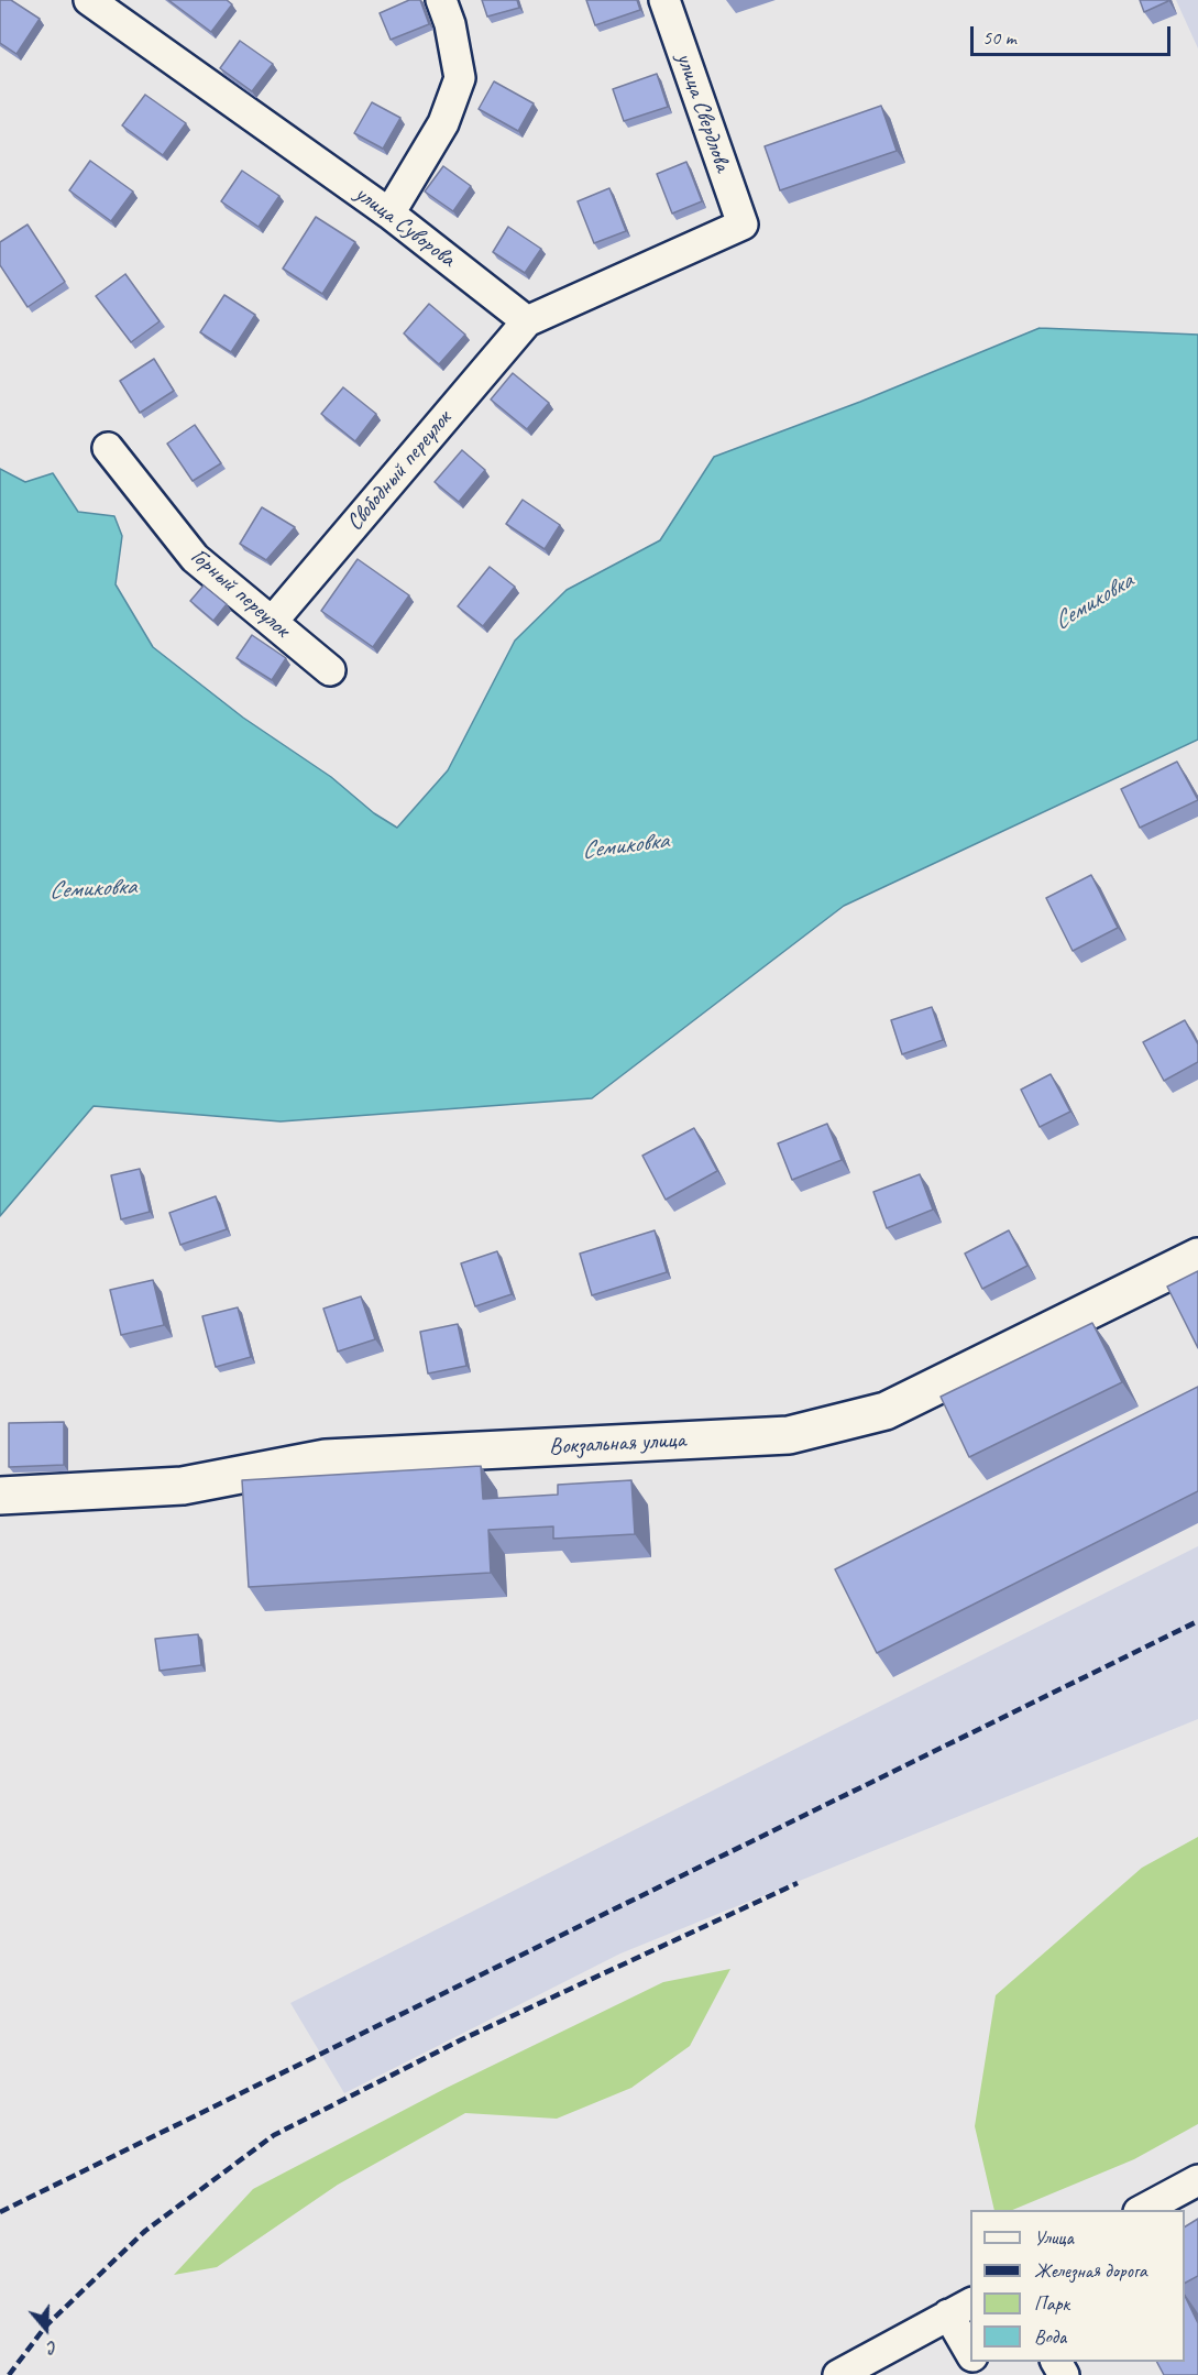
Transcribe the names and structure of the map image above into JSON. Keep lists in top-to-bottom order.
{
  "streets": {
    "main road": ["Вокзальная улица"],
    "street": [
      "улица Свердлова",
      "улица Суворова",
      "Свободный переулок",
      "Горный переулок"
    ]
  },
  "crossings": [
    ["улица Свердлова", "улица Суворова"],
    ["улица Свердлова", "Свободный переулок"],
    ["улица Суворова", "Свободный переулок"],
    ["Свободный переулок", "Горный переулок"]
  ],
  "water": ["Семиковка"],
  "legend": [
    "Улица",
    "Железная дорога",
    "Парк",
    "Вода"
  ],
  "scale_bar": "50 m",
  "north": "bottom"
}
